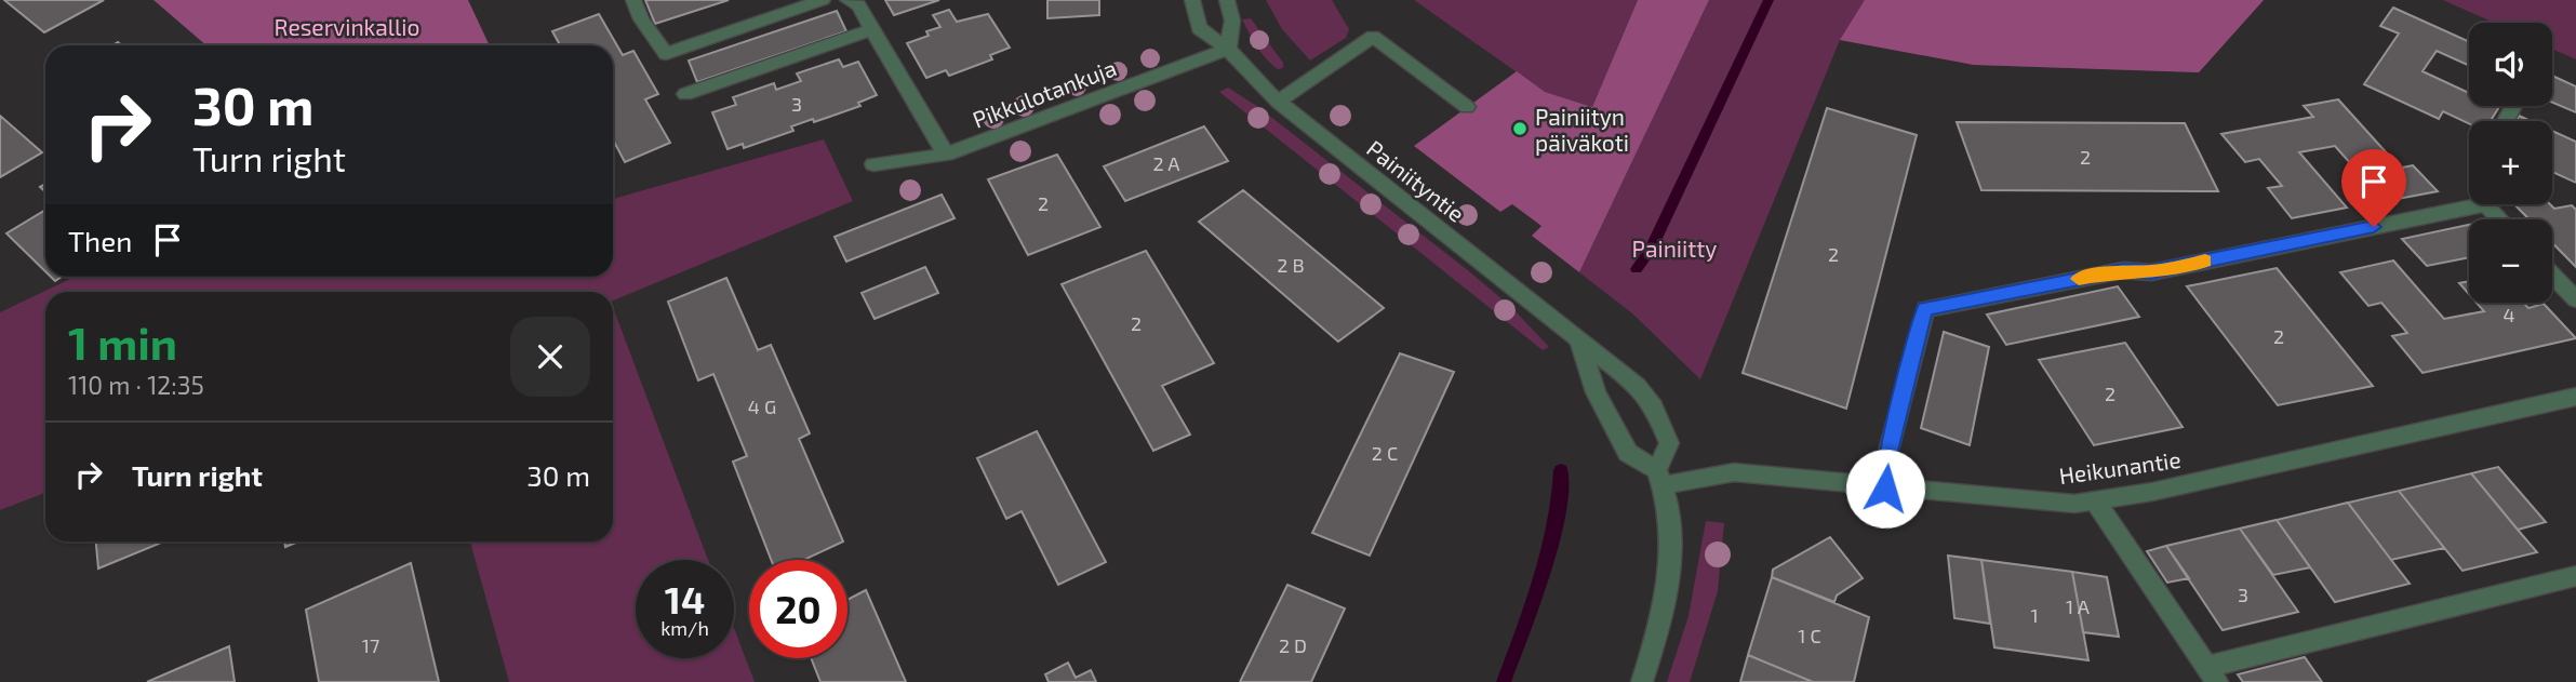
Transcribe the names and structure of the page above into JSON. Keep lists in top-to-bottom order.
{
  "streets": {
    "street": ["Pikkulotankuja", "Painiityntie", "Heikunantie"]
  },
  "crossings": [
    ["Pikkulotankuja", "Painiityntie"],
    ["Painiityntie", "Heikunantie"]
  ],
  "parks": ["Reservinkallio", "Painiitty"],
  "places": ["Painiityn päiväkoti"],
  "house_numbers": [
    "3",
    "2",
    "2 A",
    "2",
    "2",
    "2 B",
    "4",
    "2",
    "2",
    "2",
    "4 G",
    "2 C",
    "3",
    "1 A",
    "1",
    "1 C",
    "17",
    "2 D"
  ],
  "page": {
    "map_buttons": ["+", "−"],
    "turn": ["30 m", "Turn right"],
    "then": "Then",
    "heading": ["1 min", "110 m · 12:35"],
    "list": [
      {
        "name": "Turn right",
        "value": "30 m"
      }
    ],
    "speed": "14 km/h",
    "limit": "20"
  }
}
